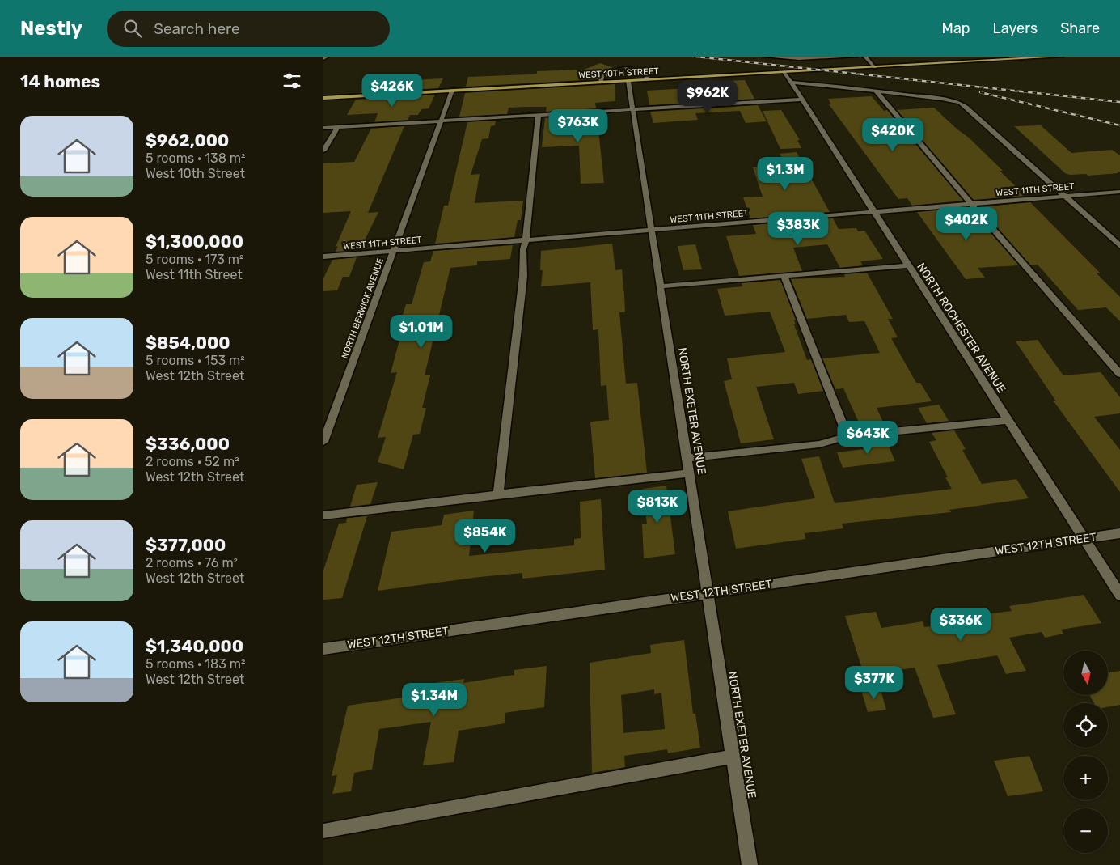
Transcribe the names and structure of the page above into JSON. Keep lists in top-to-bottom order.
{
  "streets": {
    "main road": ["WEST 10TH STREET"],
    "street": [
      "WEST 11TH STREET",
      "NORTH BERWICK AVENUE",
      "NORTH ROCHESTER AVENUE",
      "NORTH EXETER AVENUE",
      "WEST 12TH STREET"
    ]
  },
  "crossings": [
    ["WEST 10TH STREET", "NORTH BERWICK AVENUE"],
    ["WEST 10TH STREET", "NORTH ROCHESTER AVENUE"],
    ["WEST 10TH STREET", "NORTH EXETER AVENUE"],
    ["WEST 11TH STREET", "NORTH BERWICK AVENUE"],
    ["WEST 11TH STREET", "NORTH ROCHESTER AVENUE"],
    ["WEST 11TH STREET", "NORTH EXETER AVENUE"],
    ["NORTH ROCHESTER AVENUE", "WEST 12TH STREET"],
    ["NORTH EXETER AVENUE", "WEST 12TH STREET"]
  ],
  "north": "bottom",
  "page": {
    "header": "Nestly",
    "search": "Search here",
    "nav": ["Map", "Layers", "Share"],
    "heading": "14 homes",
    "price": [
      "$426K",
      "$962K",
      "$763K",
      "$420K",
      "$1.3M",
      "$402K",
      "$383K",
      "$1.01M",
      "$643K",
      "$813K",
      "$854K",
      "$336K",
      "$377K",
      "$1.34M"
    ],
    "list": [
      {
        "name": "$962,000",
        "note": "5 rooms · 138 m² · West 10th Street"
      },
      {
        "name": "$1,300,000",
        "note": "5 rooms · 173 m² · West 11th Street"
      },
      {
        "name": "$854,000",
        "note": "5 rooms · 153 m² · West 12th Street"
      },
      {
        "name": "$336,000",
        "note": "2 rooms · 52 m² · West 12th Street"
      },
      {
        "name": "$377,000",
        "note": "2 rooms · 76 m² · West 12th Street"
      },
      {
        "name": "$1,340,000",
        "note": "5 rooms · 183 m² · West 12th Street"
      }
    ],
    "map_buttons": ["+", "−"]
  }
}
